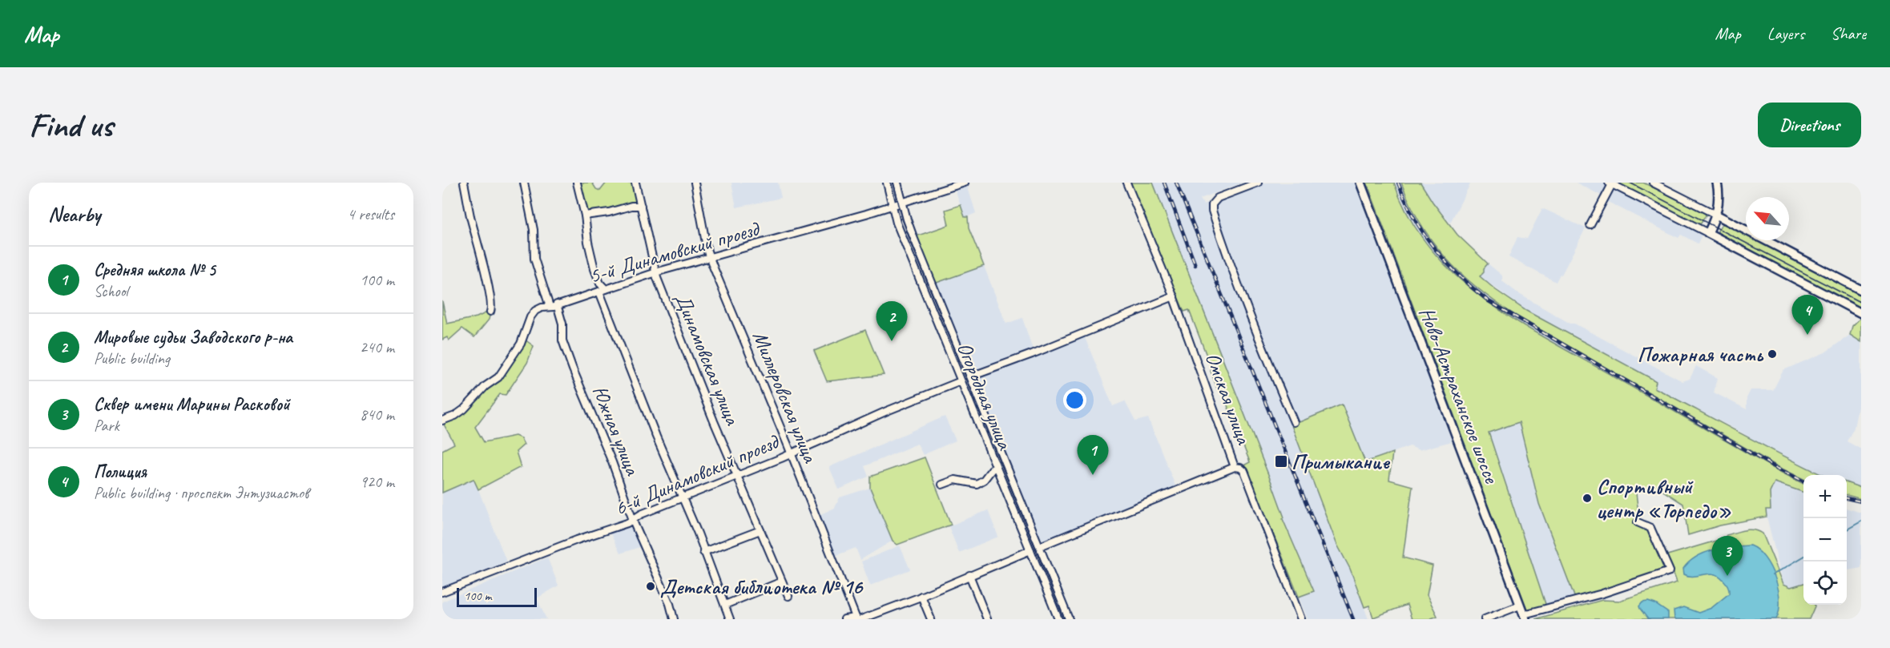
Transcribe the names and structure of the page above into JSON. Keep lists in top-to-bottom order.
{
  "streets": {
    "main road": ["Ново-Астраханское шоссе"],
    "street": [
      "5-й Динамовский проезд",
      "Динамовская улица",
      "Огородная улица",
      "Миллеровская улица",
      "Омская улица",
      "Южная улица",
      "6-й Динамовский проезд"
    ]
  },
  "crossings": [
    ["5-й Динамовский проезд", "Динамовская улица"],
    ["5-й Динамовский проезд", "Огородная улица"],
    ["5-й Динамовский проезд", "Миллеровская улица"],
    ["5-й Динамовский проезд", "Южная улица"],
    ["Динамовская улица", "6-й Динамовский проезд"],
    ["Огородная улица", "6-й Динамовский проезд"],
    ["Миллеровская улица", "6-й Динамовский проезд"],
    ["Южная улица", "6-й Динамовский проезд"]
  ],
  "places": {
    "other": ["Пожарная часть", "Спортивный центр «Торпедо»", "Детская библиотека № 16"],
    "transit": ["Примыкание"]
  },
  "scale_bar": "100 m",
  "north": "top left",
  "page": {
    "header": "Map",
    "nav": ["Map", "Layers", "Share"],
    "buttons": "Directions",
    "title": "Find us",
    "heading": ["Nearby", "4 results"],
    "list": [
      {
        "mark": "1",
        "name": "Средняя школа № 5",
        "note": "School",
        "value": "100 m"
      },
      {
        "mark": "2",
        "name": "Мировые судьи Заводского р-на",
        "note": "Public building",
        "value": "240 m"
      },
      {
        "mark": "3",
        "name": "Сквер имени Марины Расковой",
        "note": "Park",
        "value": "840 m"
      },
      {
        "mark": "4",
        "name": "Полиция",
        "note": "Public building · проспект Энтузиастов",
        "value": "920 m"
      }
    ],
    "pins": [
      "4",
      "2",
      "1",
      "3"
    ],
    "map_buttons": ["+", "−"],
    "scale": "100 m"
  }
}
